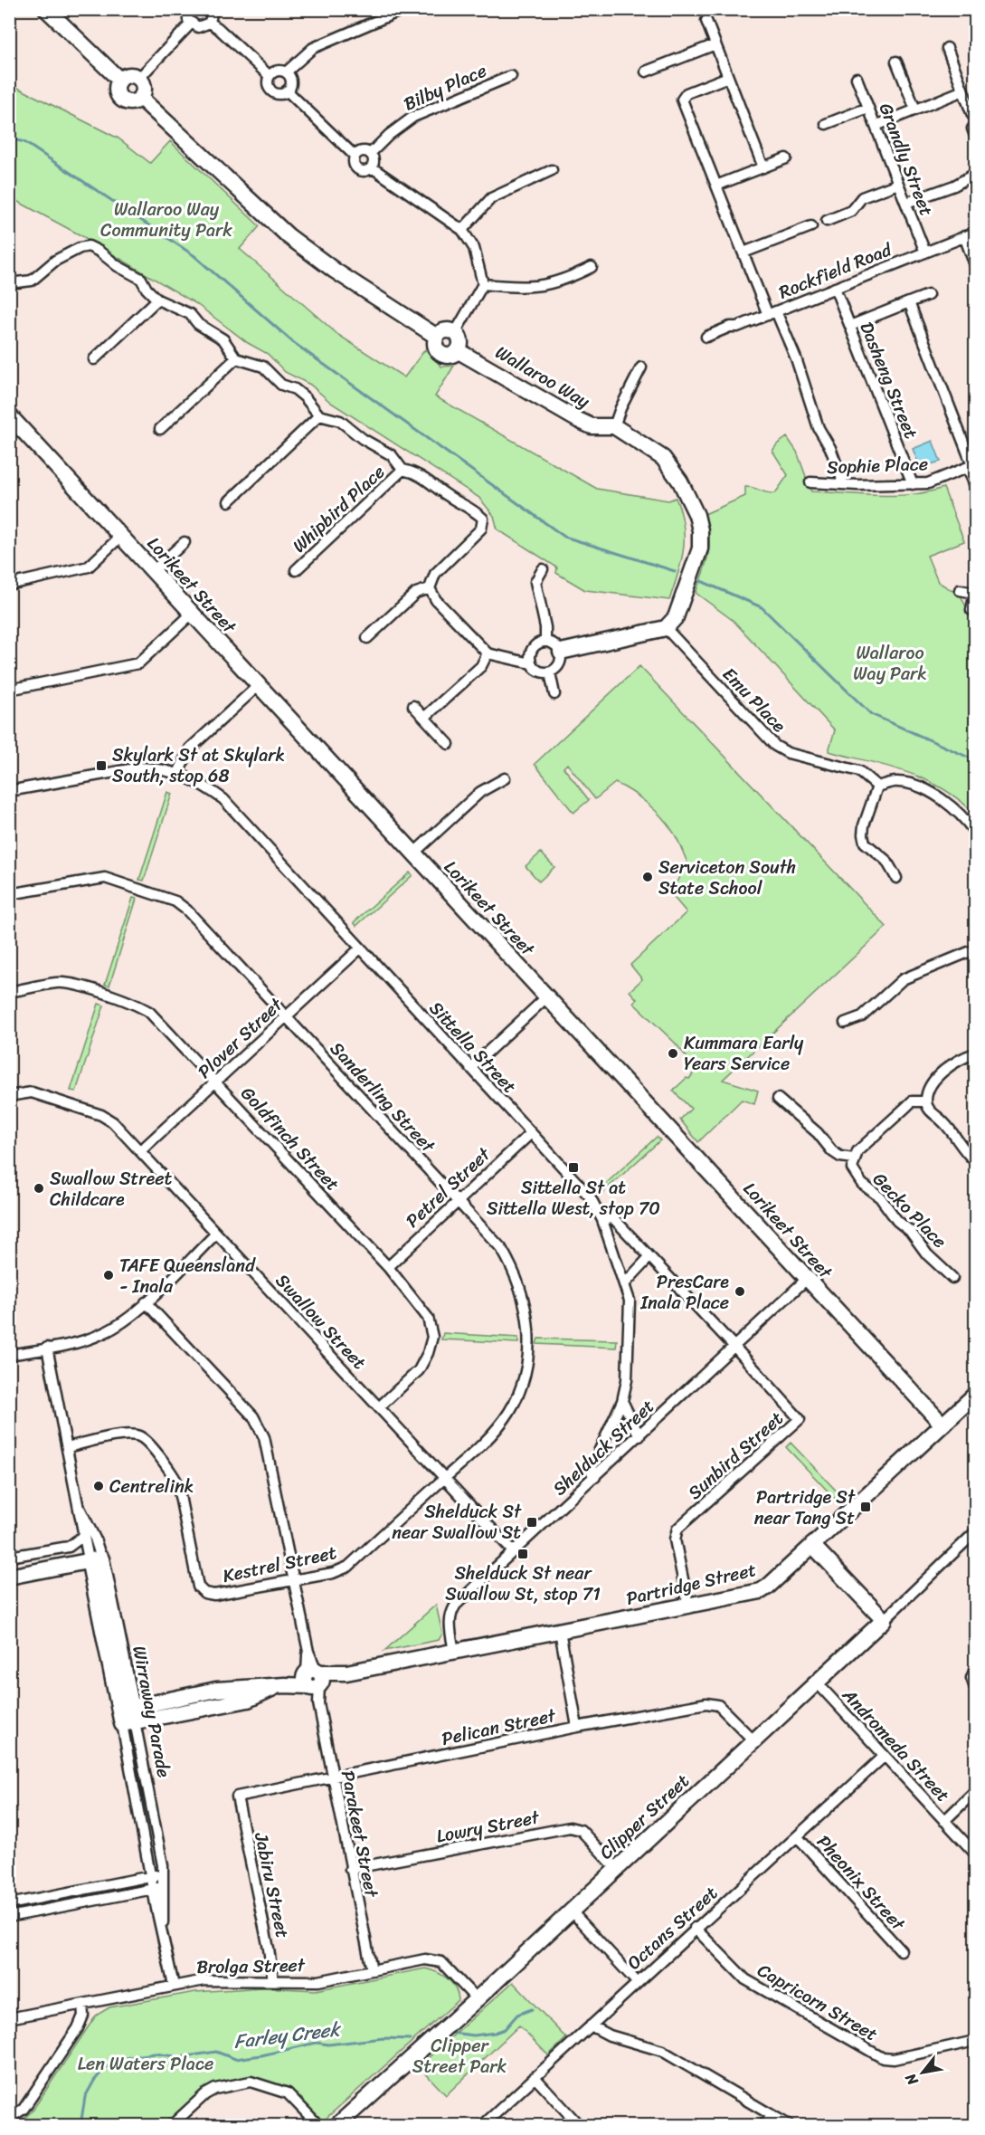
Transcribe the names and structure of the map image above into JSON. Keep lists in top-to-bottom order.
{
  "streets": {
    "street": [
      "Bilby Place",
      "Grandly Street",
      "Rockfield Road",
      "Wallaroo Way",
      "Dasheng Street",
      "Sophie Place",
      "Whipbird Place",
      "Lorikeet Street",
      "Emu Place",
      "Plover Street",
      "Sittella Street",
      "Sanderling Street",
      "Goldfinch Street",
      "Petrel Street",
      "Gecko Place",
      "Swallow Street",
      "Shelduck Street",
      "Sunbird Street",
      "Kestrel Street",
      "Partridge Street",
      "Wirraway Parade",
      "Pelican Street",
      "Andromeda Street",
      "Clipper Street",
      "Lowry Street",
      "Parakeet Street",
      "Pheonix Street",
      "Jabiru Street",
      "Octans Street",
      "Brolga Street",
      "Capricorn Street"
    ]
  },
  "crossings": [
    ["Grandly Street", "Rockfield Road"],
    ["Rockfield Road", "Dasheng Street"],
    ["Wallaroo Way", "Emu Place"],
    ["Dasheng Street", "Sophie Place"],
    ["Lorikeet Street", "Shelduck Street"],
    ["Lorikeet Street", "Partridge Street"],
    ["Plover Street", "Sittella Street"],
    ["Plover Street", "Sanderling Street"],
    ["Plover Street", "Goldfinch Street"],
    ["Plover Street", "Swallow Street"],
    ["Sittella Street", "Petrel Street"],
    ["Sittella Street", "Shelduck Street"],
    ["Sanderling Street", "Petrel Street"],
    ["Sanderling Street", "Swallow Street"],
    ["Sanderling Street", "Kestrel Street"],
    ["Goldfinch Street", "Petrel Street"],
    ["Goldfinch Street", "Swallow Street"],
    ["Swallow Street", "Shelduck Street"],
    ["Swallow Street", "Kestrel Street"],
    ["Shelduck Street", "Sunbird Street"],
    ["Shelduck Street", "Partridge Street"],
    ["Sunbird Street", "Partridge Street"],
    ["Kestrel Street", "Wirraway Parade"],
    ["Kestrel Street", "Parakeet Street"],
    ["Partridge Street", "Wirraway Parade"],
    ["Partridge Street", "Parakeet Street"],
    ["Wirraway Parade", "Brolga Street"],
    ["Pelican Street", "Clipper Street"],
    ["Pelican Street", "Parakeet Street"],
    ["Pelican Street", "Jabiru Street"],
    ["Andromeda Street", "Clipper Street"],
    ["Andromeda Street", "Octans Street"],
    ["Clipper Street", "Lowry Street"],
    ["Clipper Street", "Brolga Street"],
    ["Lowry Street", "Parakeet Street"],
    ["Parakeet Street", "Brolga Street"],
    ["Pheonix Street", "Octans Street"],
    ["Jabiru Street", "Brolga Street"],
    ["Octans Street", "Capricorn Street"]
  ],
  "water": ["Farley Creek"],
  "parks": [
    "Wallaroo Way Community Park",
    "Wallaroo Way Park",
    "Clipper Street Park",
    "Len Waters Place"
  ],
  "places": {
    "transit": [
      "Skylark St at Skylark South, stop 68",
      "Sittella St at Sittella West, stop 70",
      "Partridge St near Tang St",
      "Shelduck St near Swallow St",
      "Shelduck St near Swallow St, stop 71"
    ],
    "other": [
      "Serviceton South State School",
      "Kummara Early Years Service",
      "Swallow Street Childcare",
      "TAFE Queensland - Inala",
      "PresCare Inala Place",
      "Centrelink"
    ]
  },
  "north": "bottom left"
}
